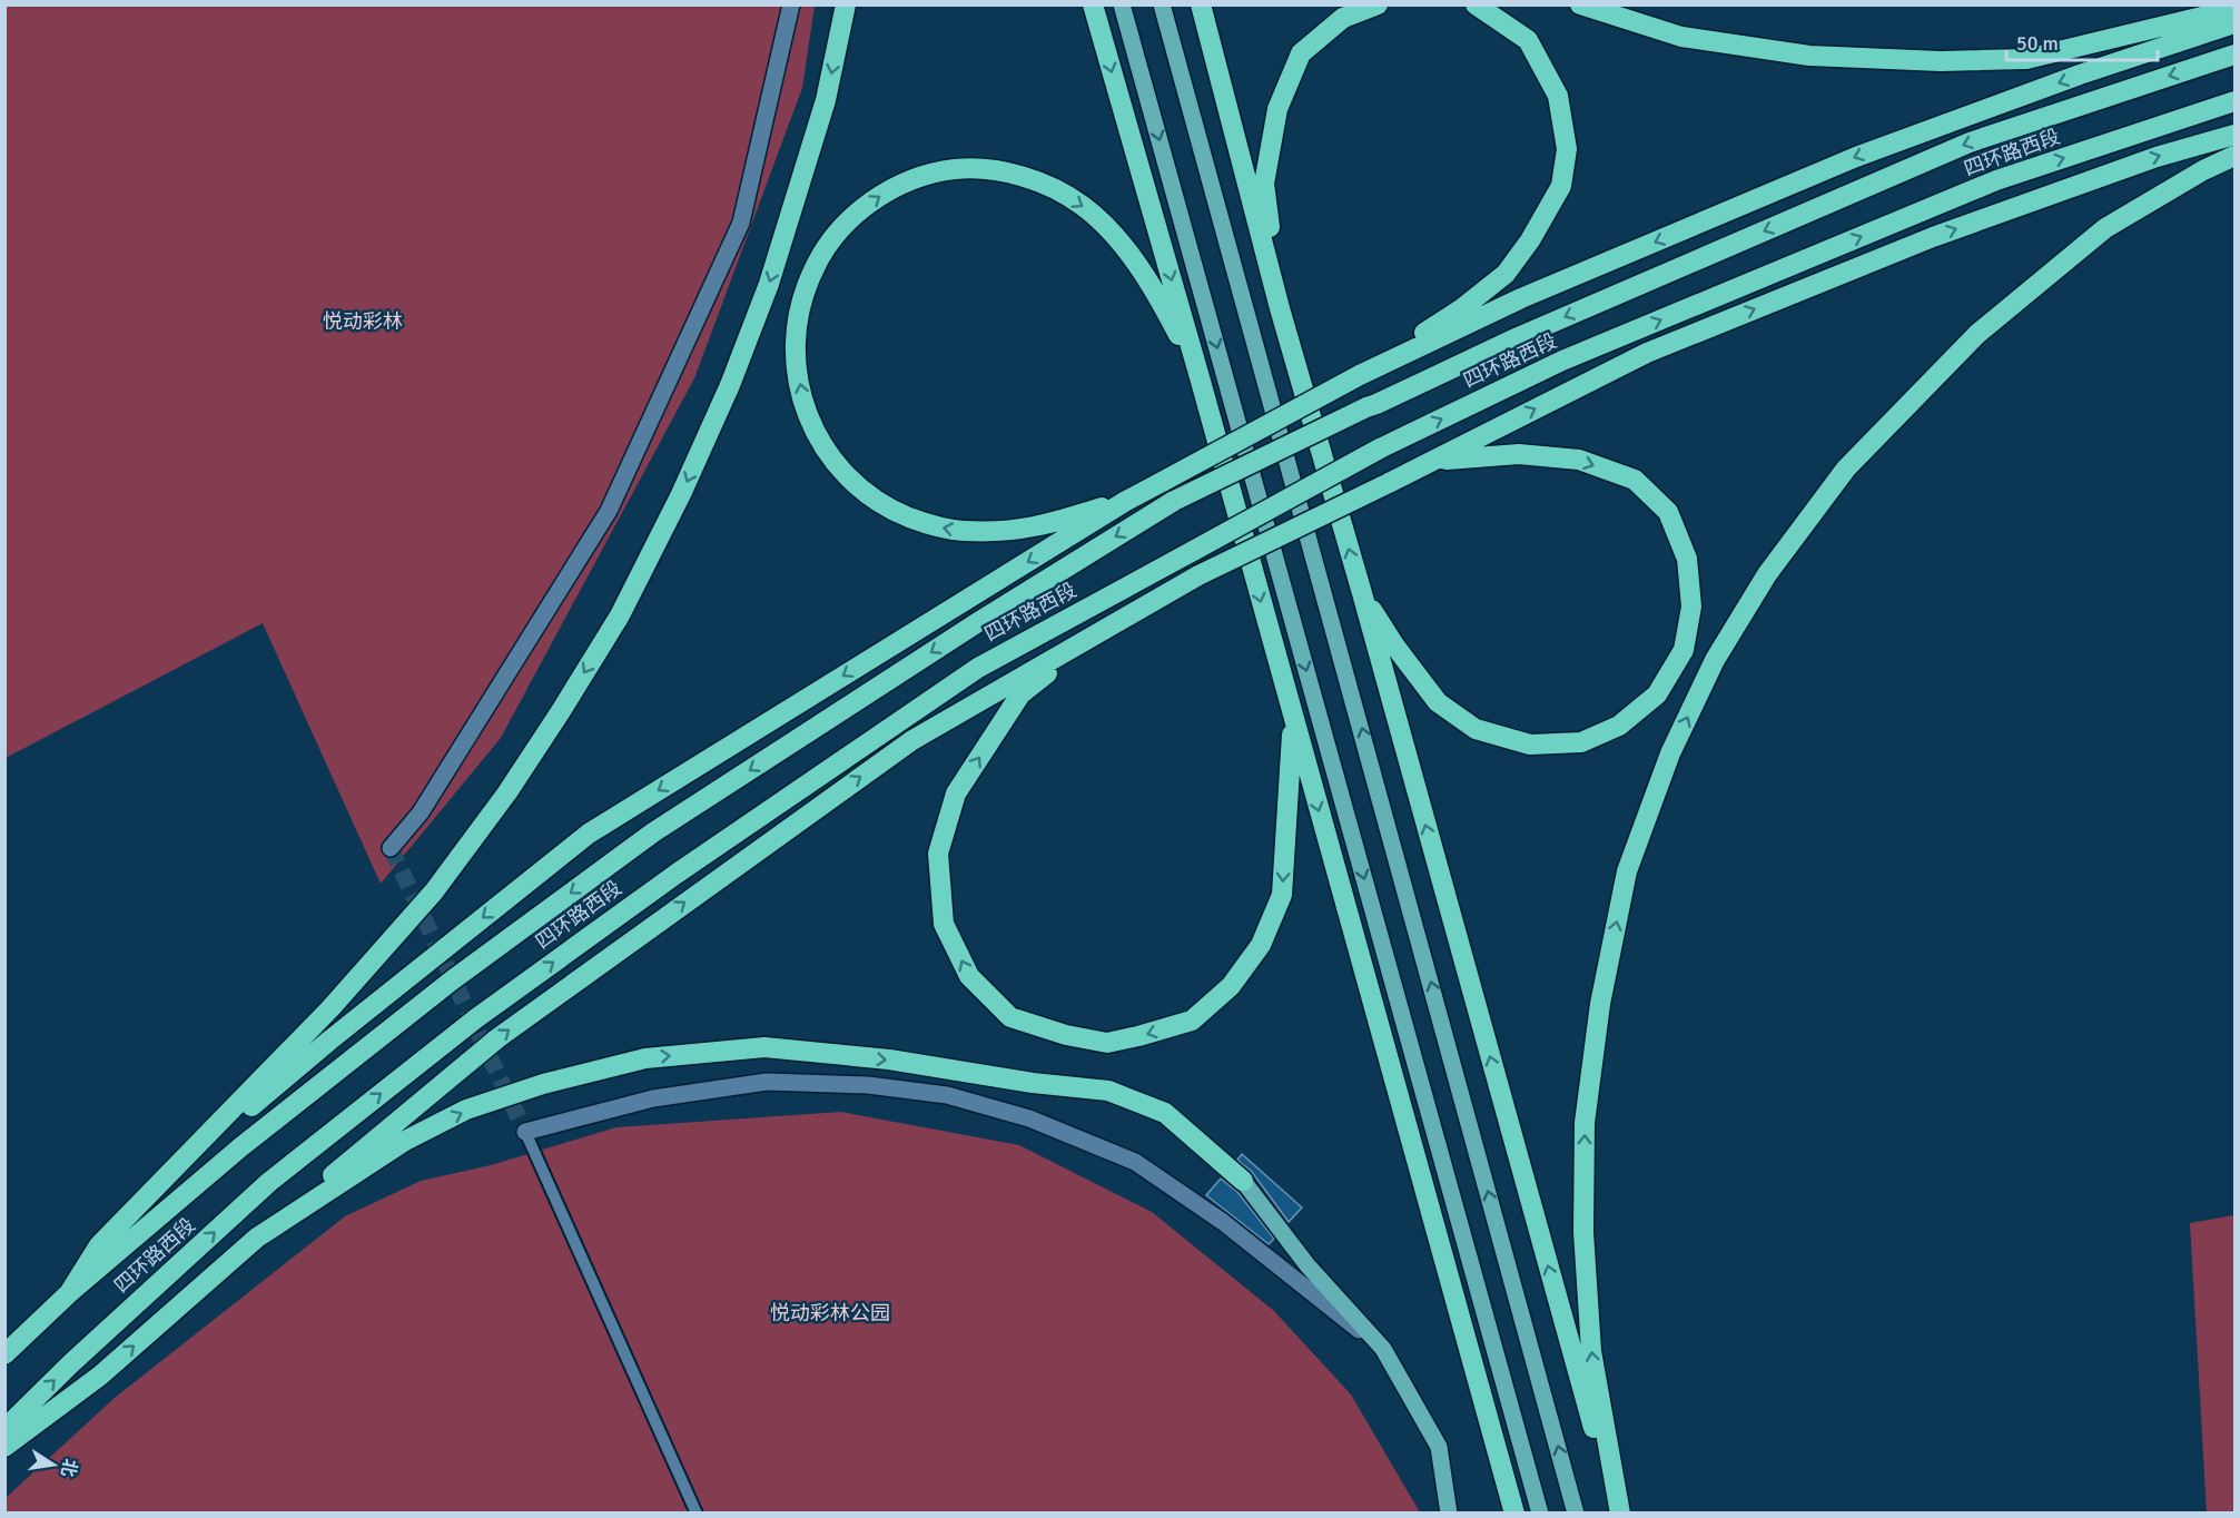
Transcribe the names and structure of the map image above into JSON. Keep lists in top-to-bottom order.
{
  "streets": {
    "highway": ["四环路西段"]
  },
  "parks": ["悦动彩林", "悦动彩林公园"],
  "scale_bar": "50 m",
  "north": "right"
}
